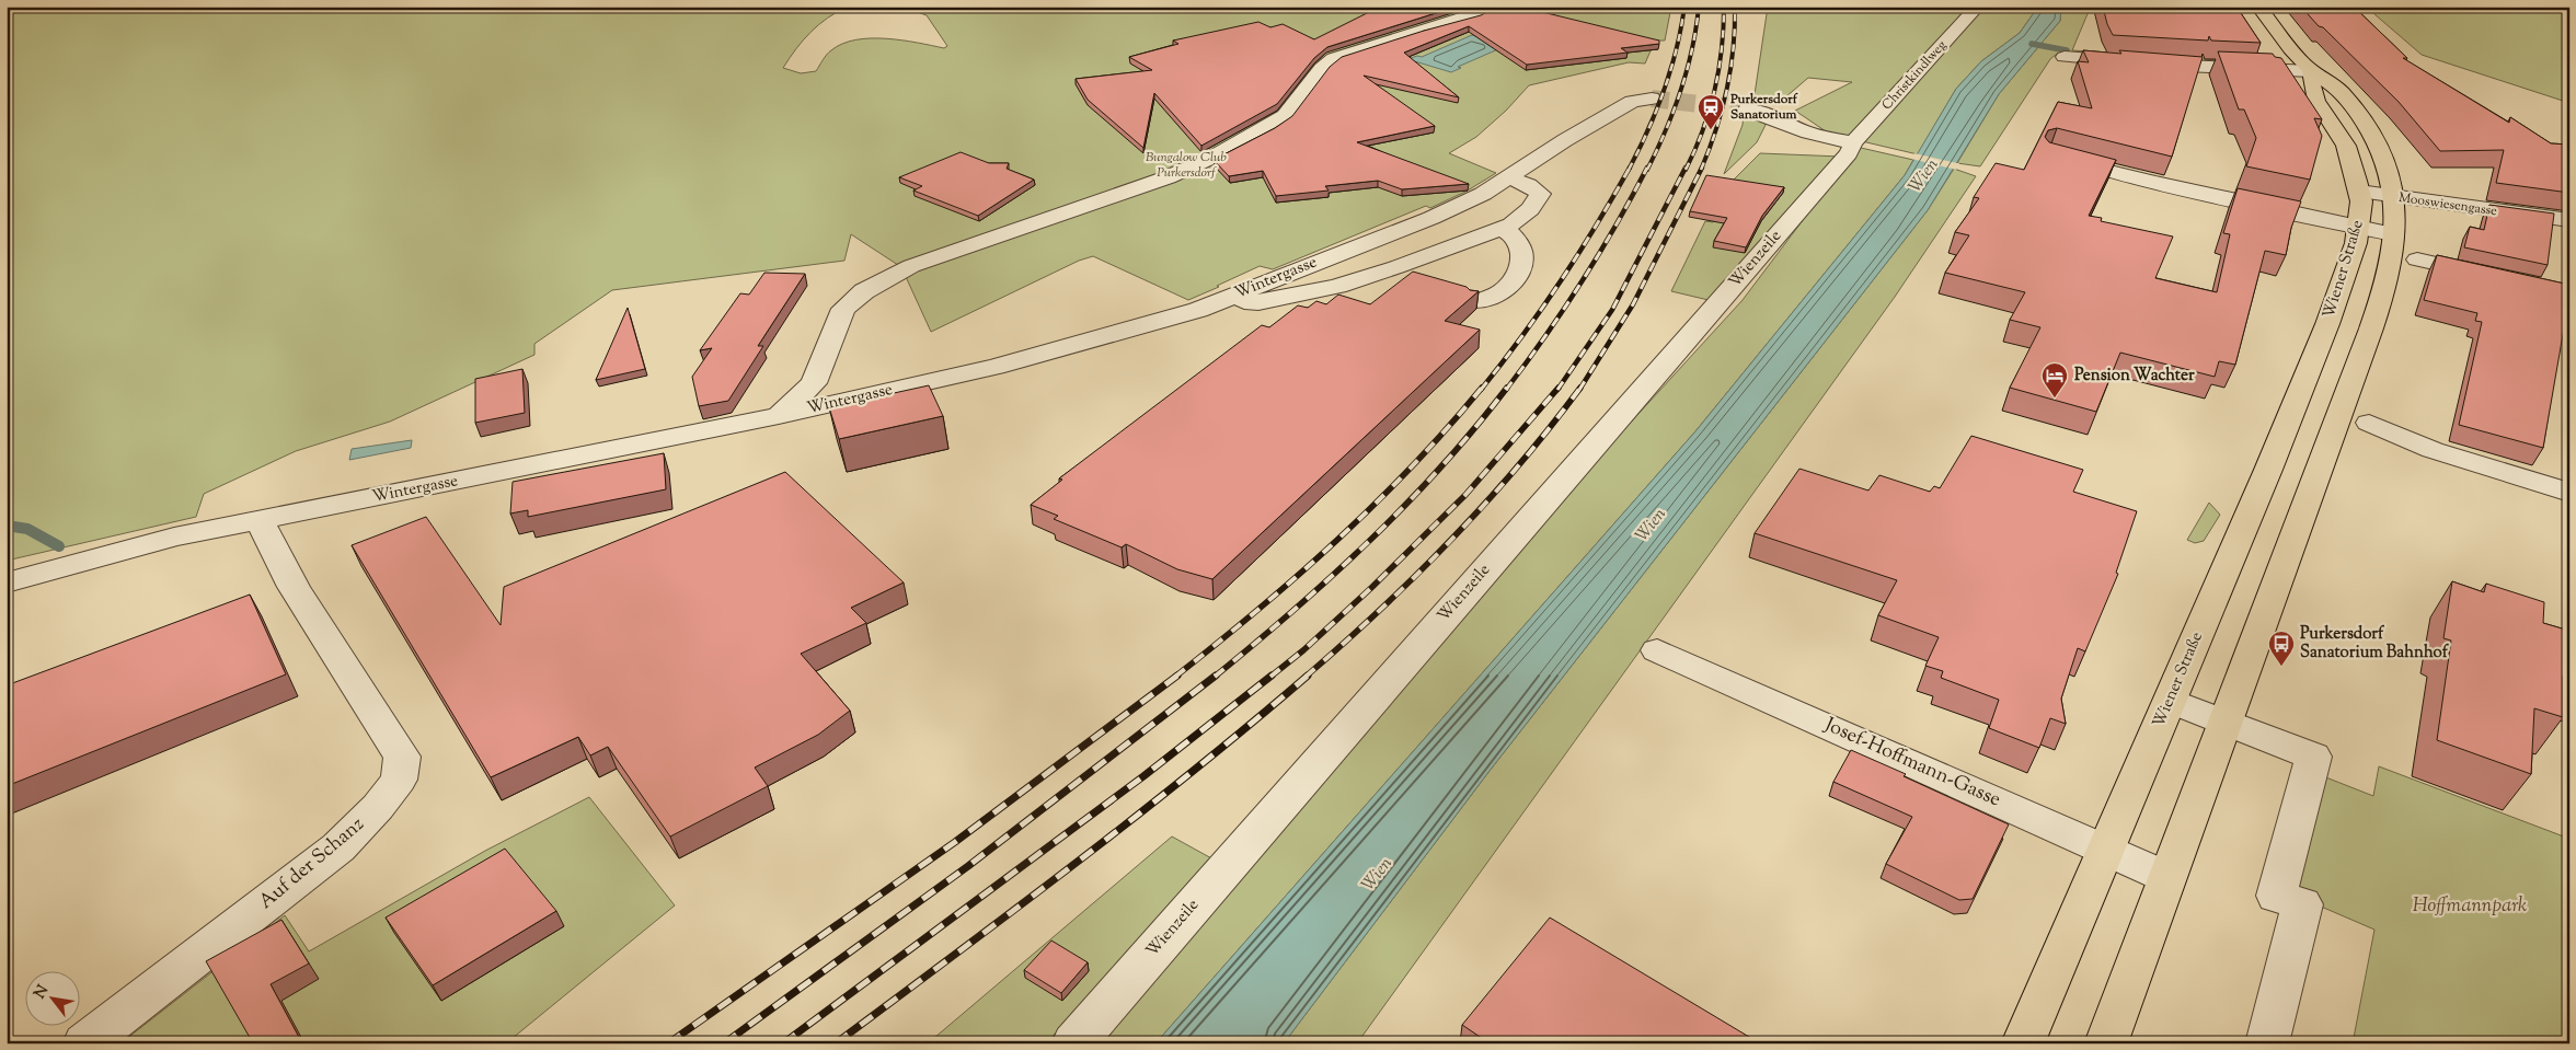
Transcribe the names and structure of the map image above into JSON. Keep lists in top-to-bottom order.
{
  "streets": {
    "main road": ["Wiener Straße"],
    "street": [
      "Christkindlweg",
      "Mooswiesengasse",
      "Wienzeile",
      "Wintergasse",
      "Josef-Hoffmann-Gasse",
      "Auf der Schanz"
    ]
  },
  "crossings": [
    ["Christkindlweg", "Wienzeile"],
    ["Mooswiesengasse", "Wiener Straße"],
    ["Wiener Straße", "Josef-Hoffmann-Gasse"],
    ["Wintergasse", "Auf der Schanz"]
  ],
  "water": ["Wien"],
  "parks": ["Bungalow Club Purkersdorf", "Hoffmannpark"],
  "places": {
    "station": ["Purkersdorf Sanatorium"],
    "hotel": ["Pension Wachter"],
    "bus stop": ["Purkersdorf Sanatorium Bahnhof"]
  },
  "north": "top left"
}
